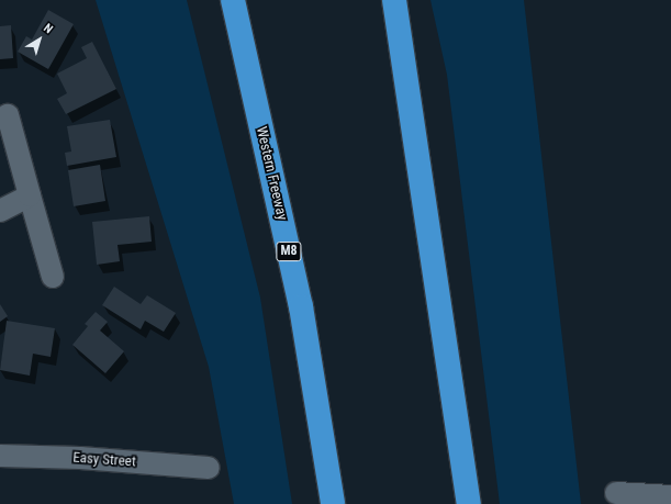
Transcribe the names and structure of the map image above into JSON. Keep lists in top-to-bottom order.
{
  "streets": {
    "highway": ["Western Freeway", "M8"],
    "street": ["Easy Street"]
  },
  "north": "top right"
}
